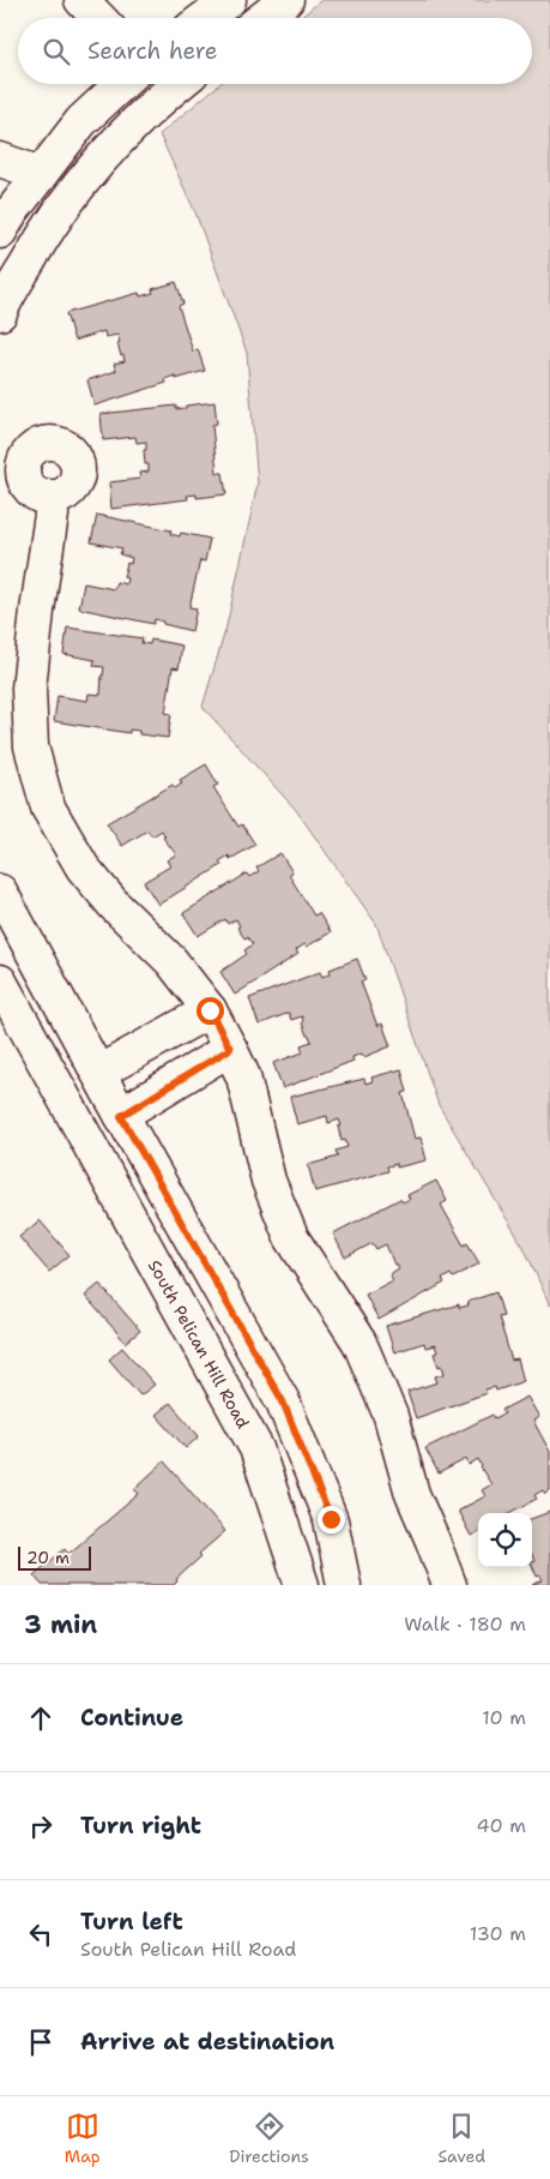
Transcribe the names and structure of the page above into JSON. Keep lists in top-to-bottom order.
{
  "streets": {
    "street": ["South Pelican Hill Road"]
  },
  "scale_bar": "20 m",
  "page": {
    "search": "Search here",
    "scale": "20 m",
    "heading": ["3 min", "Walk · 180 m"],
    "list": [
      ["Continue", "10 m"],
      ["Turn right", "40 m"],
      ["Turn left", "South Pelican Hill Road", "130 m"],
      "Arrive at destination"
    ],
    "nav": ["Map", "Directions", "Saved"]
  }
}
